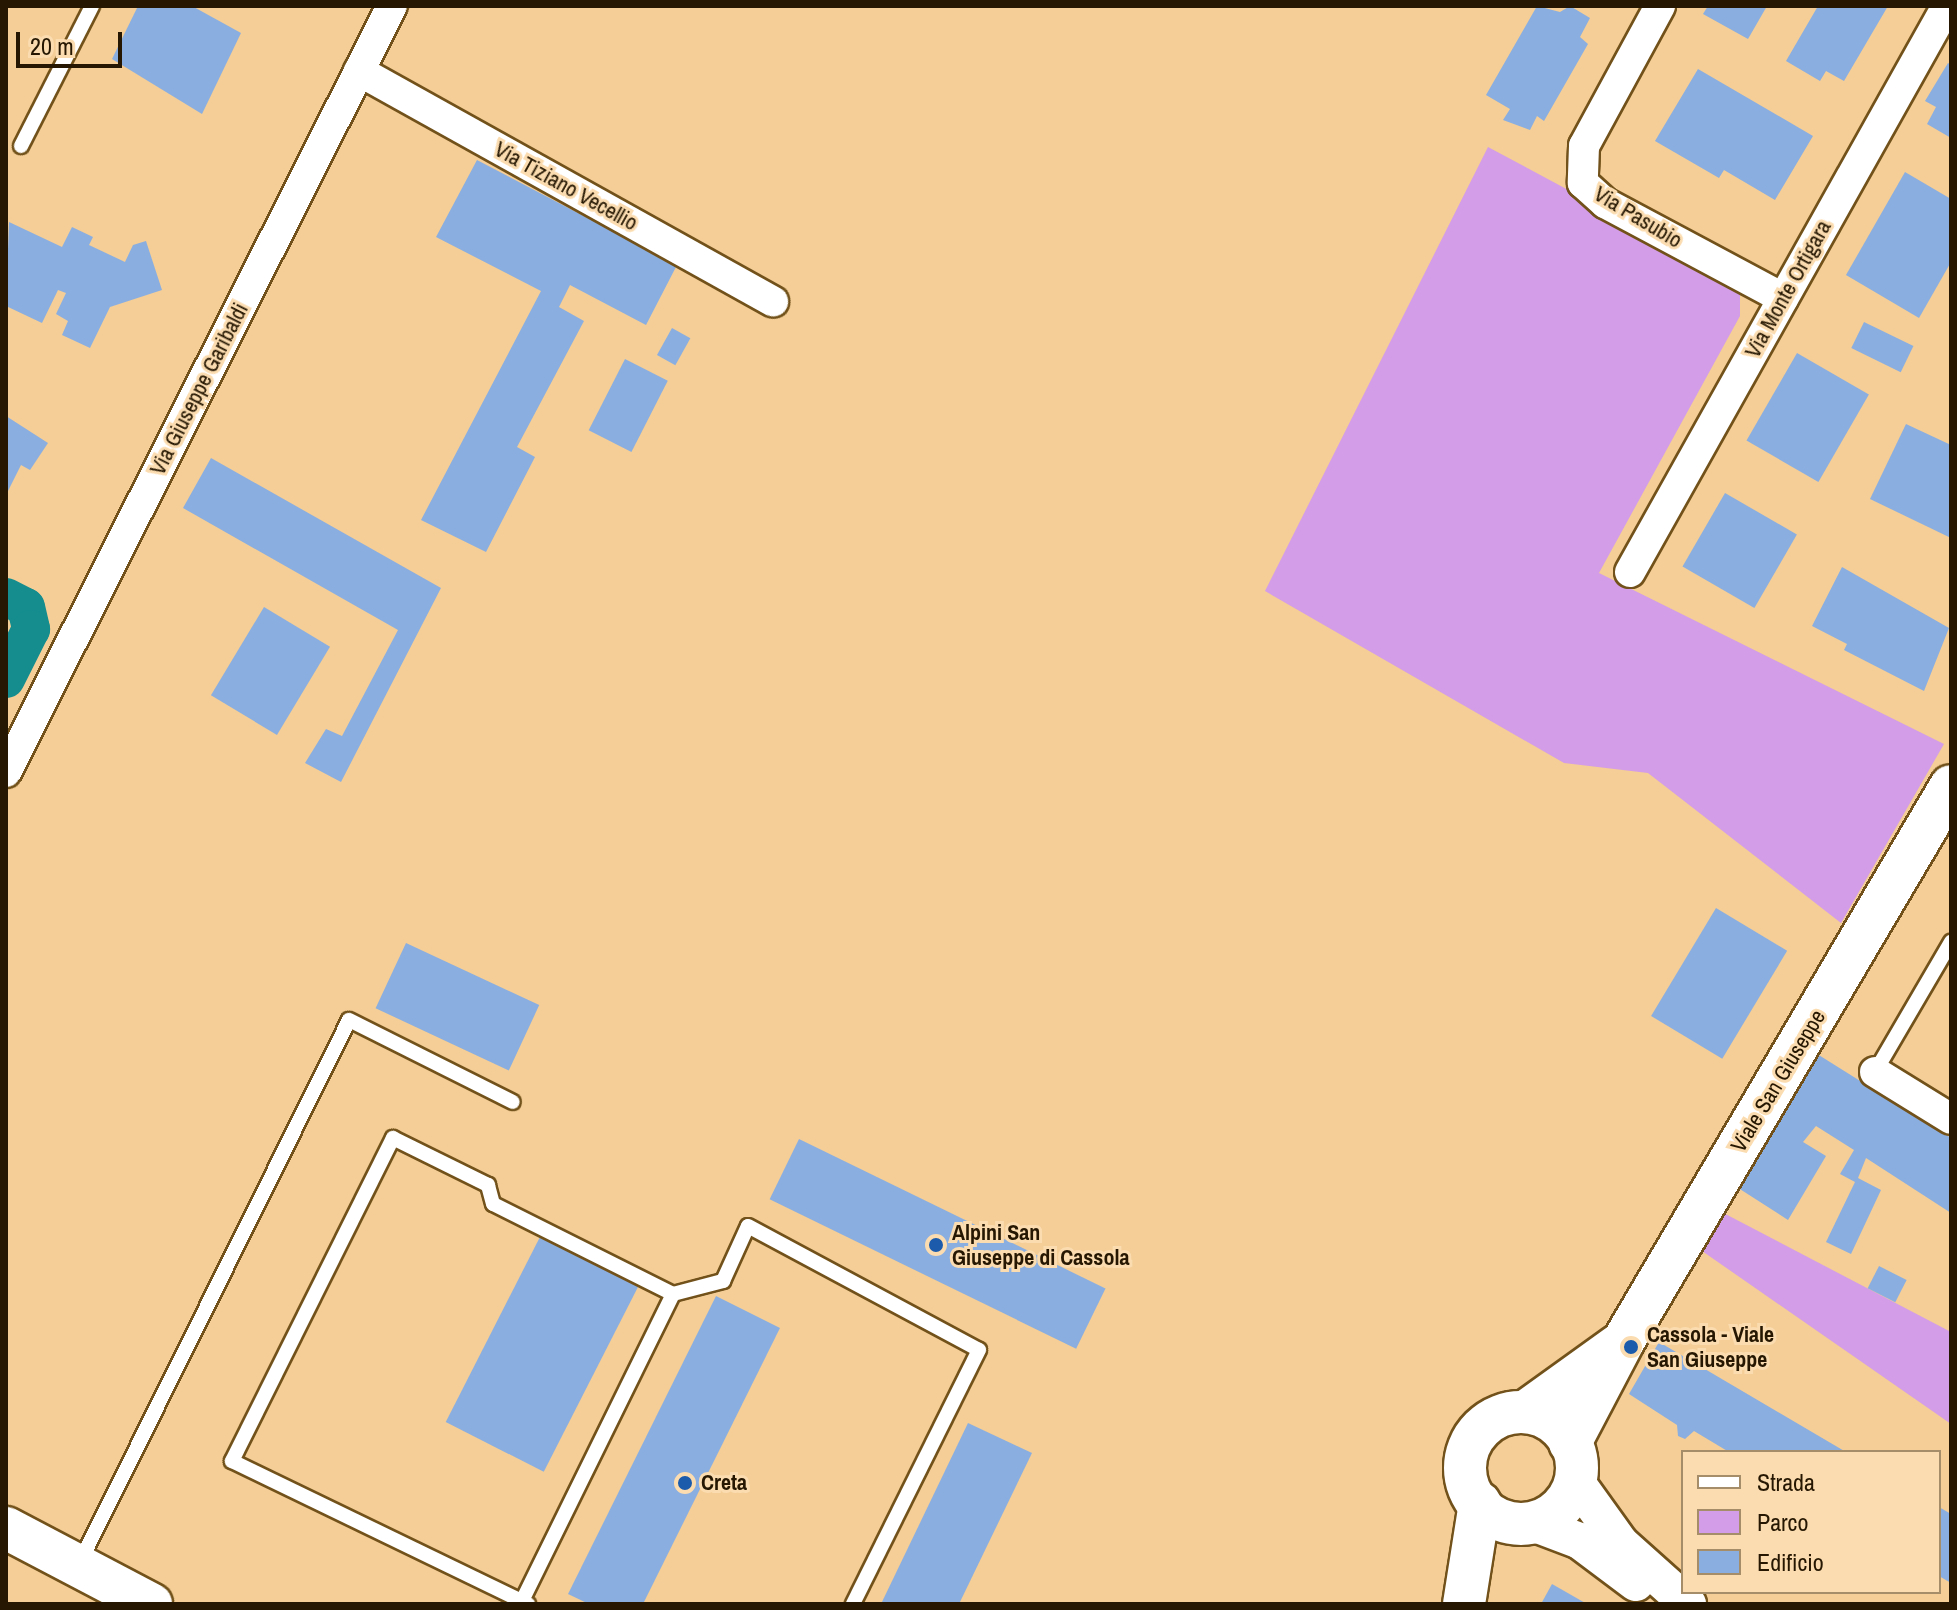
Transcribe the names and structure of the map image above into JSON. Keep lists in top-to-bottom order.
{
  "streets": {
    "main road": ["Viale San Giuseppe"],
    "street": [
      "Via Tiziano Vecellio",
      "Via Pasubio",
      "Via Monte Ortigara",
      "Via Giuseppe Garibaldi"
    ]
  },
  "crossings": [
    ["Via Tiziano Vecellio", "Via Giuseppe Garibaldi"],
    ["Via Pasubio", "Via Monte Ortigara"]
  ],
  "places": ["Alpini San Giuseppe di Cassola", "Cassola - Viale San Giuseppe", "Creta"],
  "legend": ["Strada", "Parco", "Edificio"],
  "scale_bar": "20 m"
}
